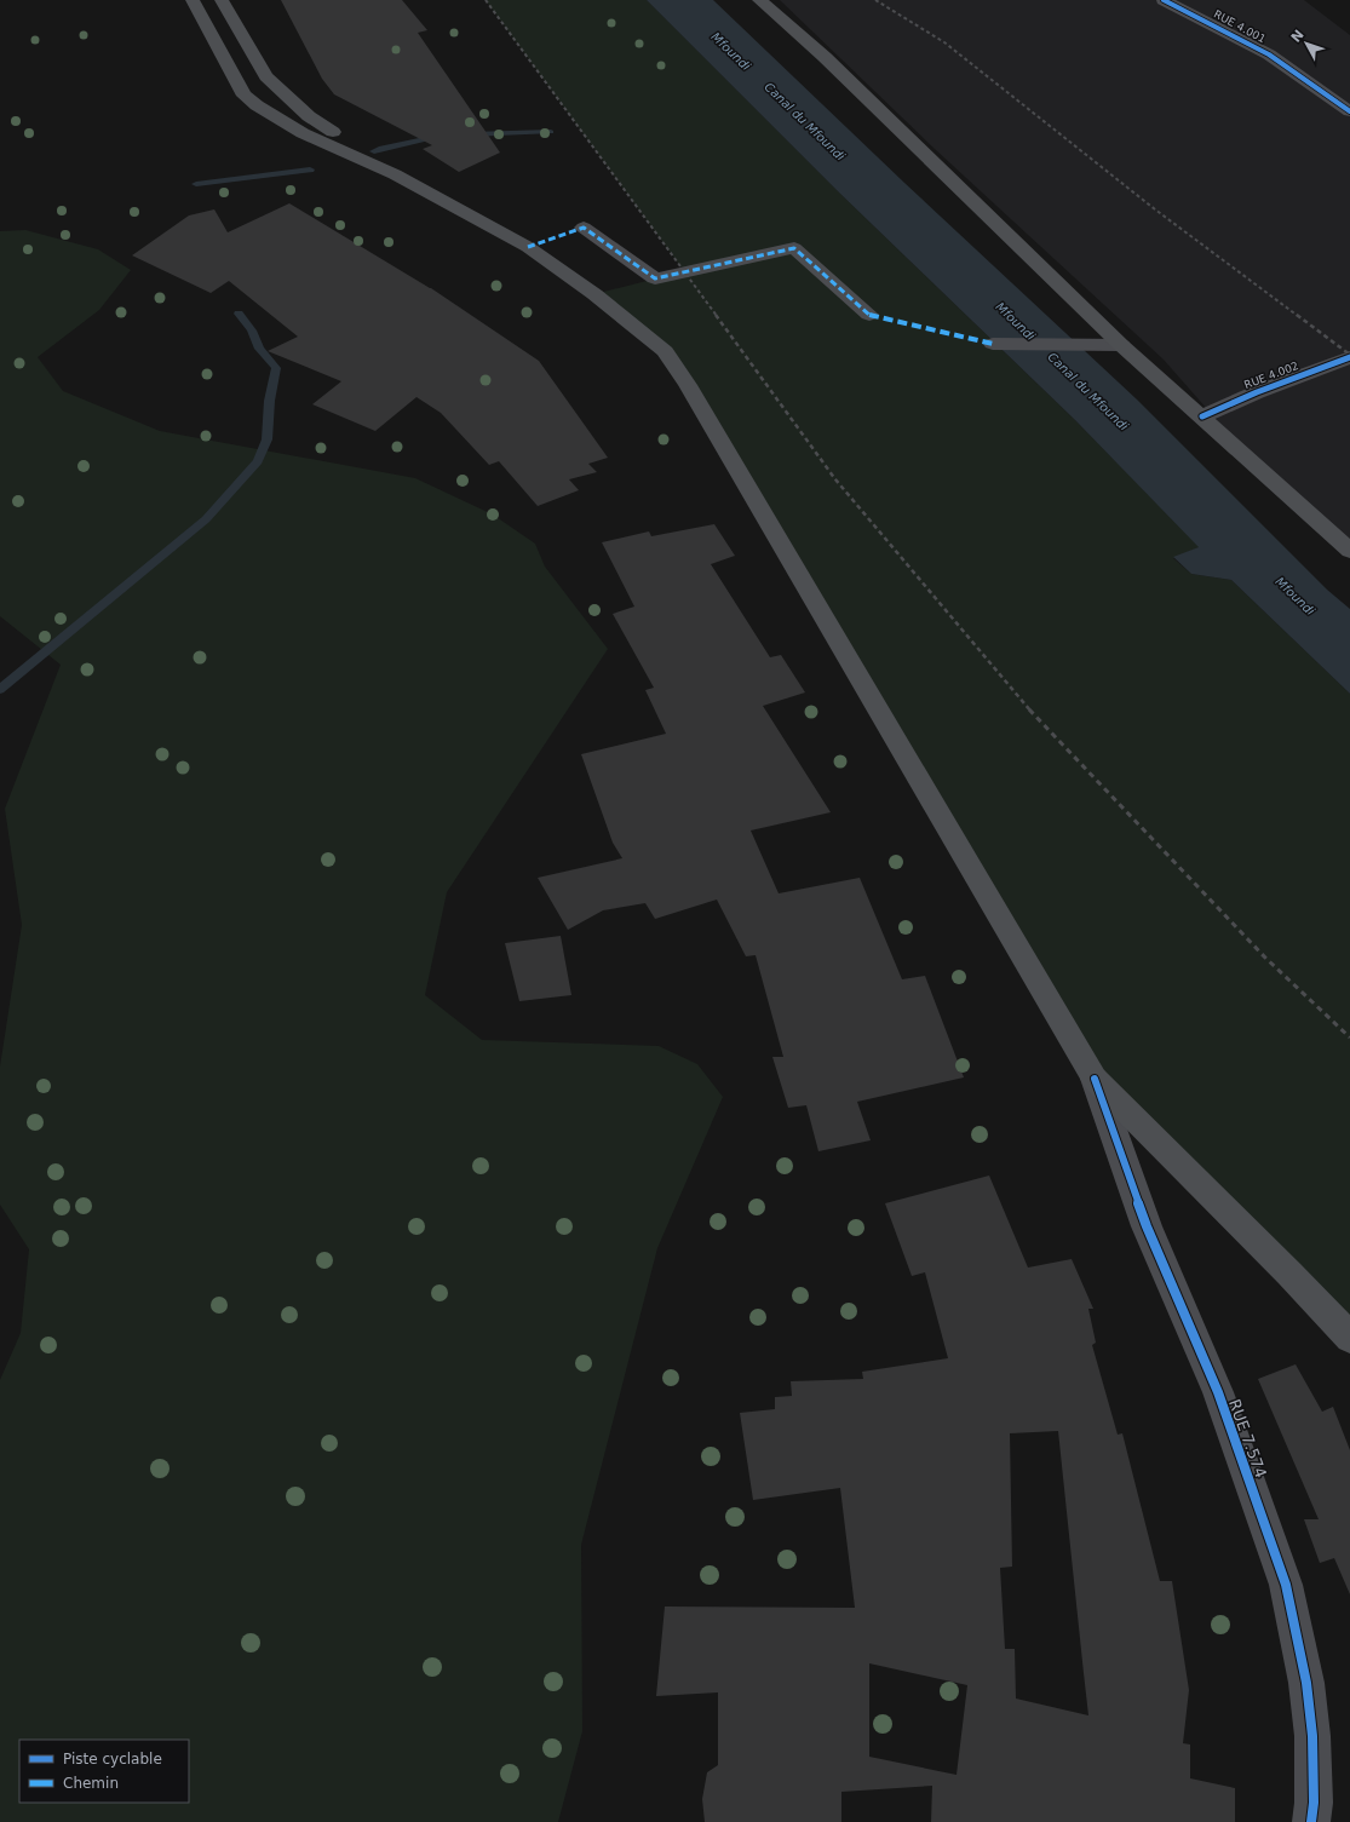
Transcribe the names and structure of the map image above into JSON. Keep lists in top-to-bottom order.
{
  "streets": {
    "street": ["RUE 4.001", "RUE 4.002", "RUE 7.574"]
  },
  "water": ["Mfoundi", "Canal du Mfoundi"],
  "legend": ["Piste cyclable", "Chemin"],
  "north": "top left"
}
